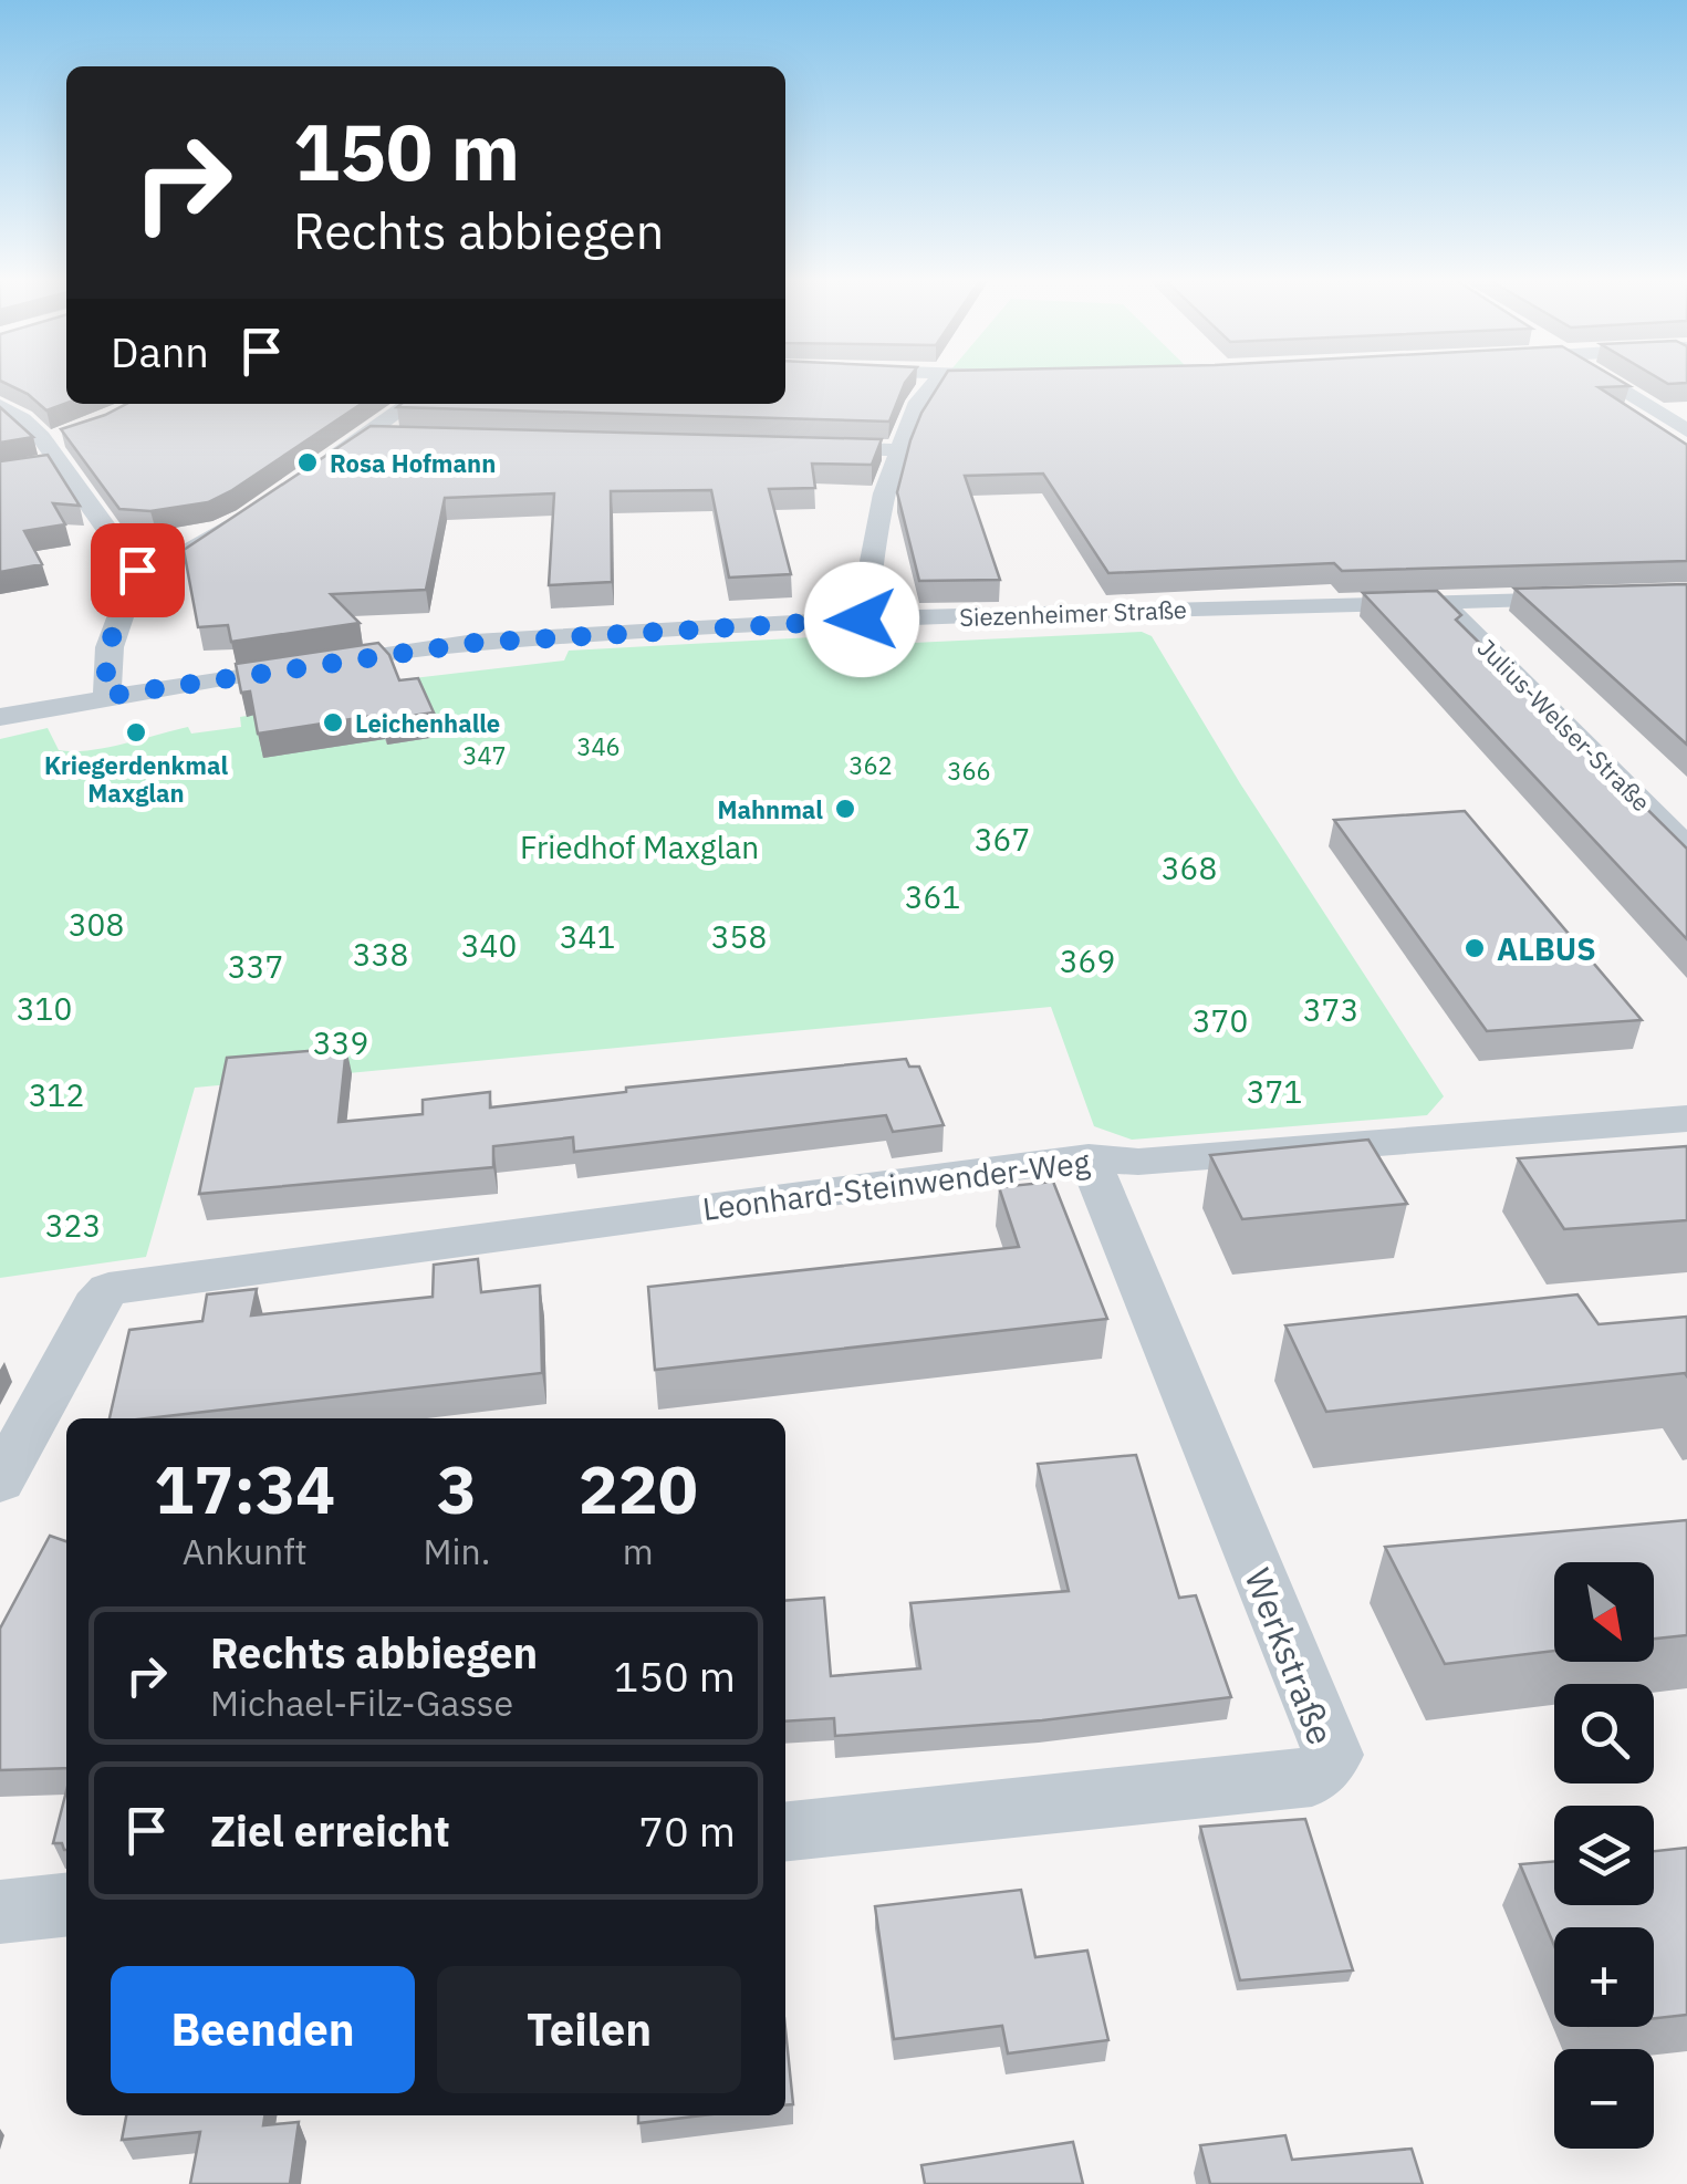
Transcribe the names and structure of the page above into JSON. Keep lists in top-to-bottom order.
{
  "streets": {
    "street": [
      "Siezenheimer Straße",
      "Julius-Welser-Straße",
      "Leonhard-Steinwender-Weg",
      "Werkstraße"
    ]
  },
  "crossings": [
    ["Siezenheimer Straße", "Julius-Welser-Straße"],
    ["Leonhard-Steinwender-Weg", "Werkstraße"]
  ],
  "parks": [
    "346",
    "347",
    "362",
    "366",
    "367",
    "Friedhof Maxglan",
    "368",
    "361",
    "308",
    "341",
    "358",
    "340",
    "338",
    "369",
    "337",
    "310",
    "373",
    "370",
    "339",
    "371",
    "312",
    "323"
  ],
  "places": [
    "Rosa Hofmann",
    "Leichenhalle",
    "Kriegerdenkmal Maxglan",
    "Mahnmal",
    "ALBUS"
  ],
  "north": "bottom right",
  "page": {
    "turn": ["150 m", "Rechts abbiegen"],
    "then": "Dann",
    "eta": [
      "17:34",
      "Ankunft",
      "3",
      "Min.",
      "220",
      "m"
    ],
    "map_buttons": ["+", "−"],
    "list": [
      {
        "name": "Rechts abbiegen",
        "note": "Michael-Filz-Gasse",
        "value": "150 m"
      },
      {
        "name": "Ziel erreicht",
        "value": "70 m"
      }
    ],
    "buttons": ["Beenden", "Teilen"]
  }
}
